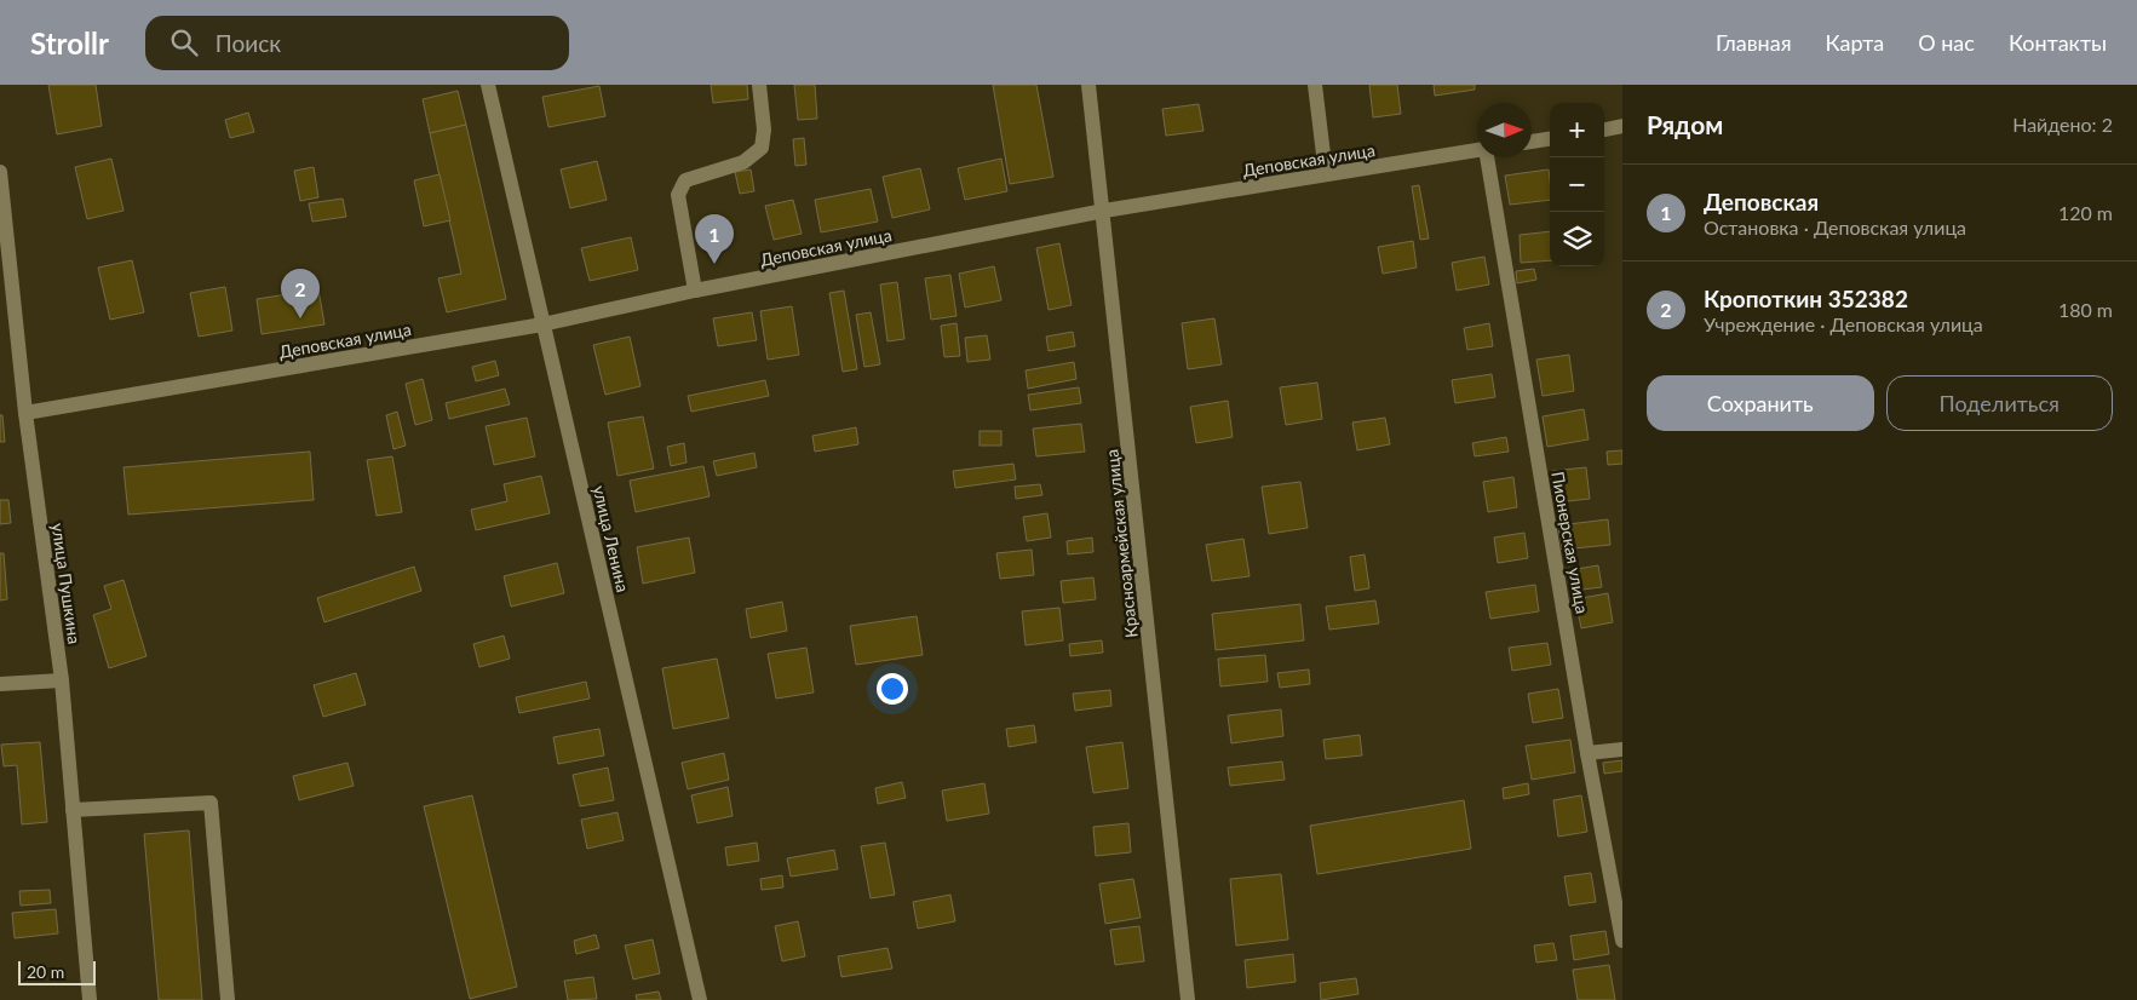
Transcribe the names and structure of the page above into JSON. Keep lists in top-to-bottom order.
{
  "streets": {
    "street": [
      "Деповская улица",
      "улица Ленина",
      "Пионерская улица",
      "Красноармейская улица",
      "улица Пушкина"
    ]
  },
  "crossings": [
    ["Деповская улица", "улица Ленина"],
    ["Деповская улица", "Красноармейская улица"],
    ["Деповская улица", "улица Пушкина"]
  ],
  "scale_bar": "20 m",
  "north": "right",
  "page": {
    "header": "Strollr",
    "search": "Поиск",
    "nav": [
      "Главная",
      "Карта",
      "О нас",
      "Контакты"
    ],
    "heading": ["Рядом", "Найдено: 2"],
    "map_buttons": ["+", "−"],
    "list": [
      {
        "mark": "1",
        "name": "Деповская",
        "note": "Остановка · Деповская улица",
        "value": "120 m"
      },
      {
        "mark": "2",
        "name": "Кропоткин 352382",
        "note": "Учреждение · Деповская улица",
        "value": "180 m"
      }
    ],
    "pins": ["1", "2"],
    "buttons": ["Сохранить", "Поделиться"],
    "scale": "20 m"
  }
}
